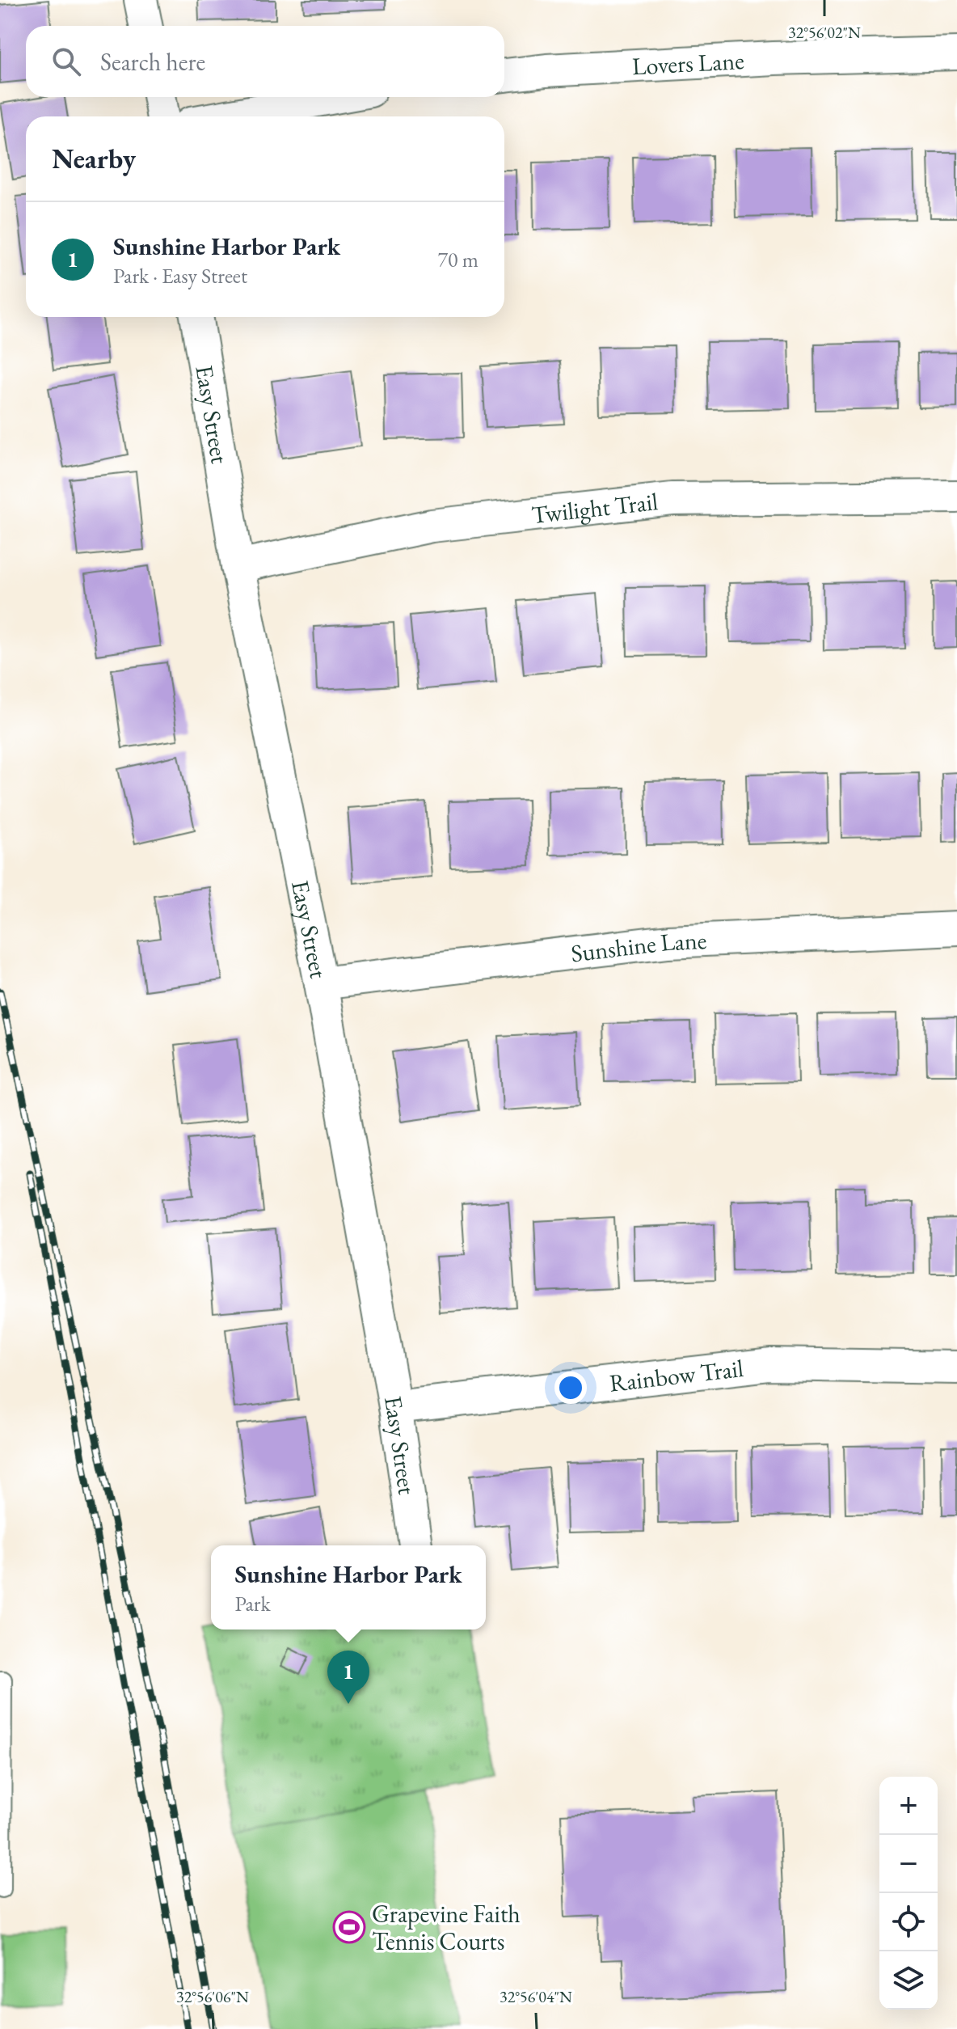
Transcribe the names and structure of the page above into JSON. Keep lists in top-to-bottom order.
{
  "streets": {
    "street": [
      "Lovers Lane",
      "Easy Street",
      "Twilight Trail",
      "Sunshine Lane",
      "Rainbow Trail"
    ]
  },
  "crossings": [
    ["Easy Street", "Twilight Trail"],
    ["Easy Street", "Sunshine Lane"],
    ["Easy Street", "Rainbow Trail"]
  ],
  "places": {
    "sports": ["Grapevine Faith Tennis Courts"]
  },
  "page": {
    "search": "Search here",
    "heading": "Nearby",
    "list": [
      {
        "mark": "1",
        "name": "Sunshine Harbor Park",
        "note": "Park · Easy Street",
        "value": "70 m"
      }
    ],
    "popup": ["Sunshine Harbor Park", "Park"],
    "pins": "1",
    "map_buttons": ["+", "−"]
  },
  "coordinates": ["32°56'02\"N", "32°56'06\"N", "32°56'04\"N"]
}
